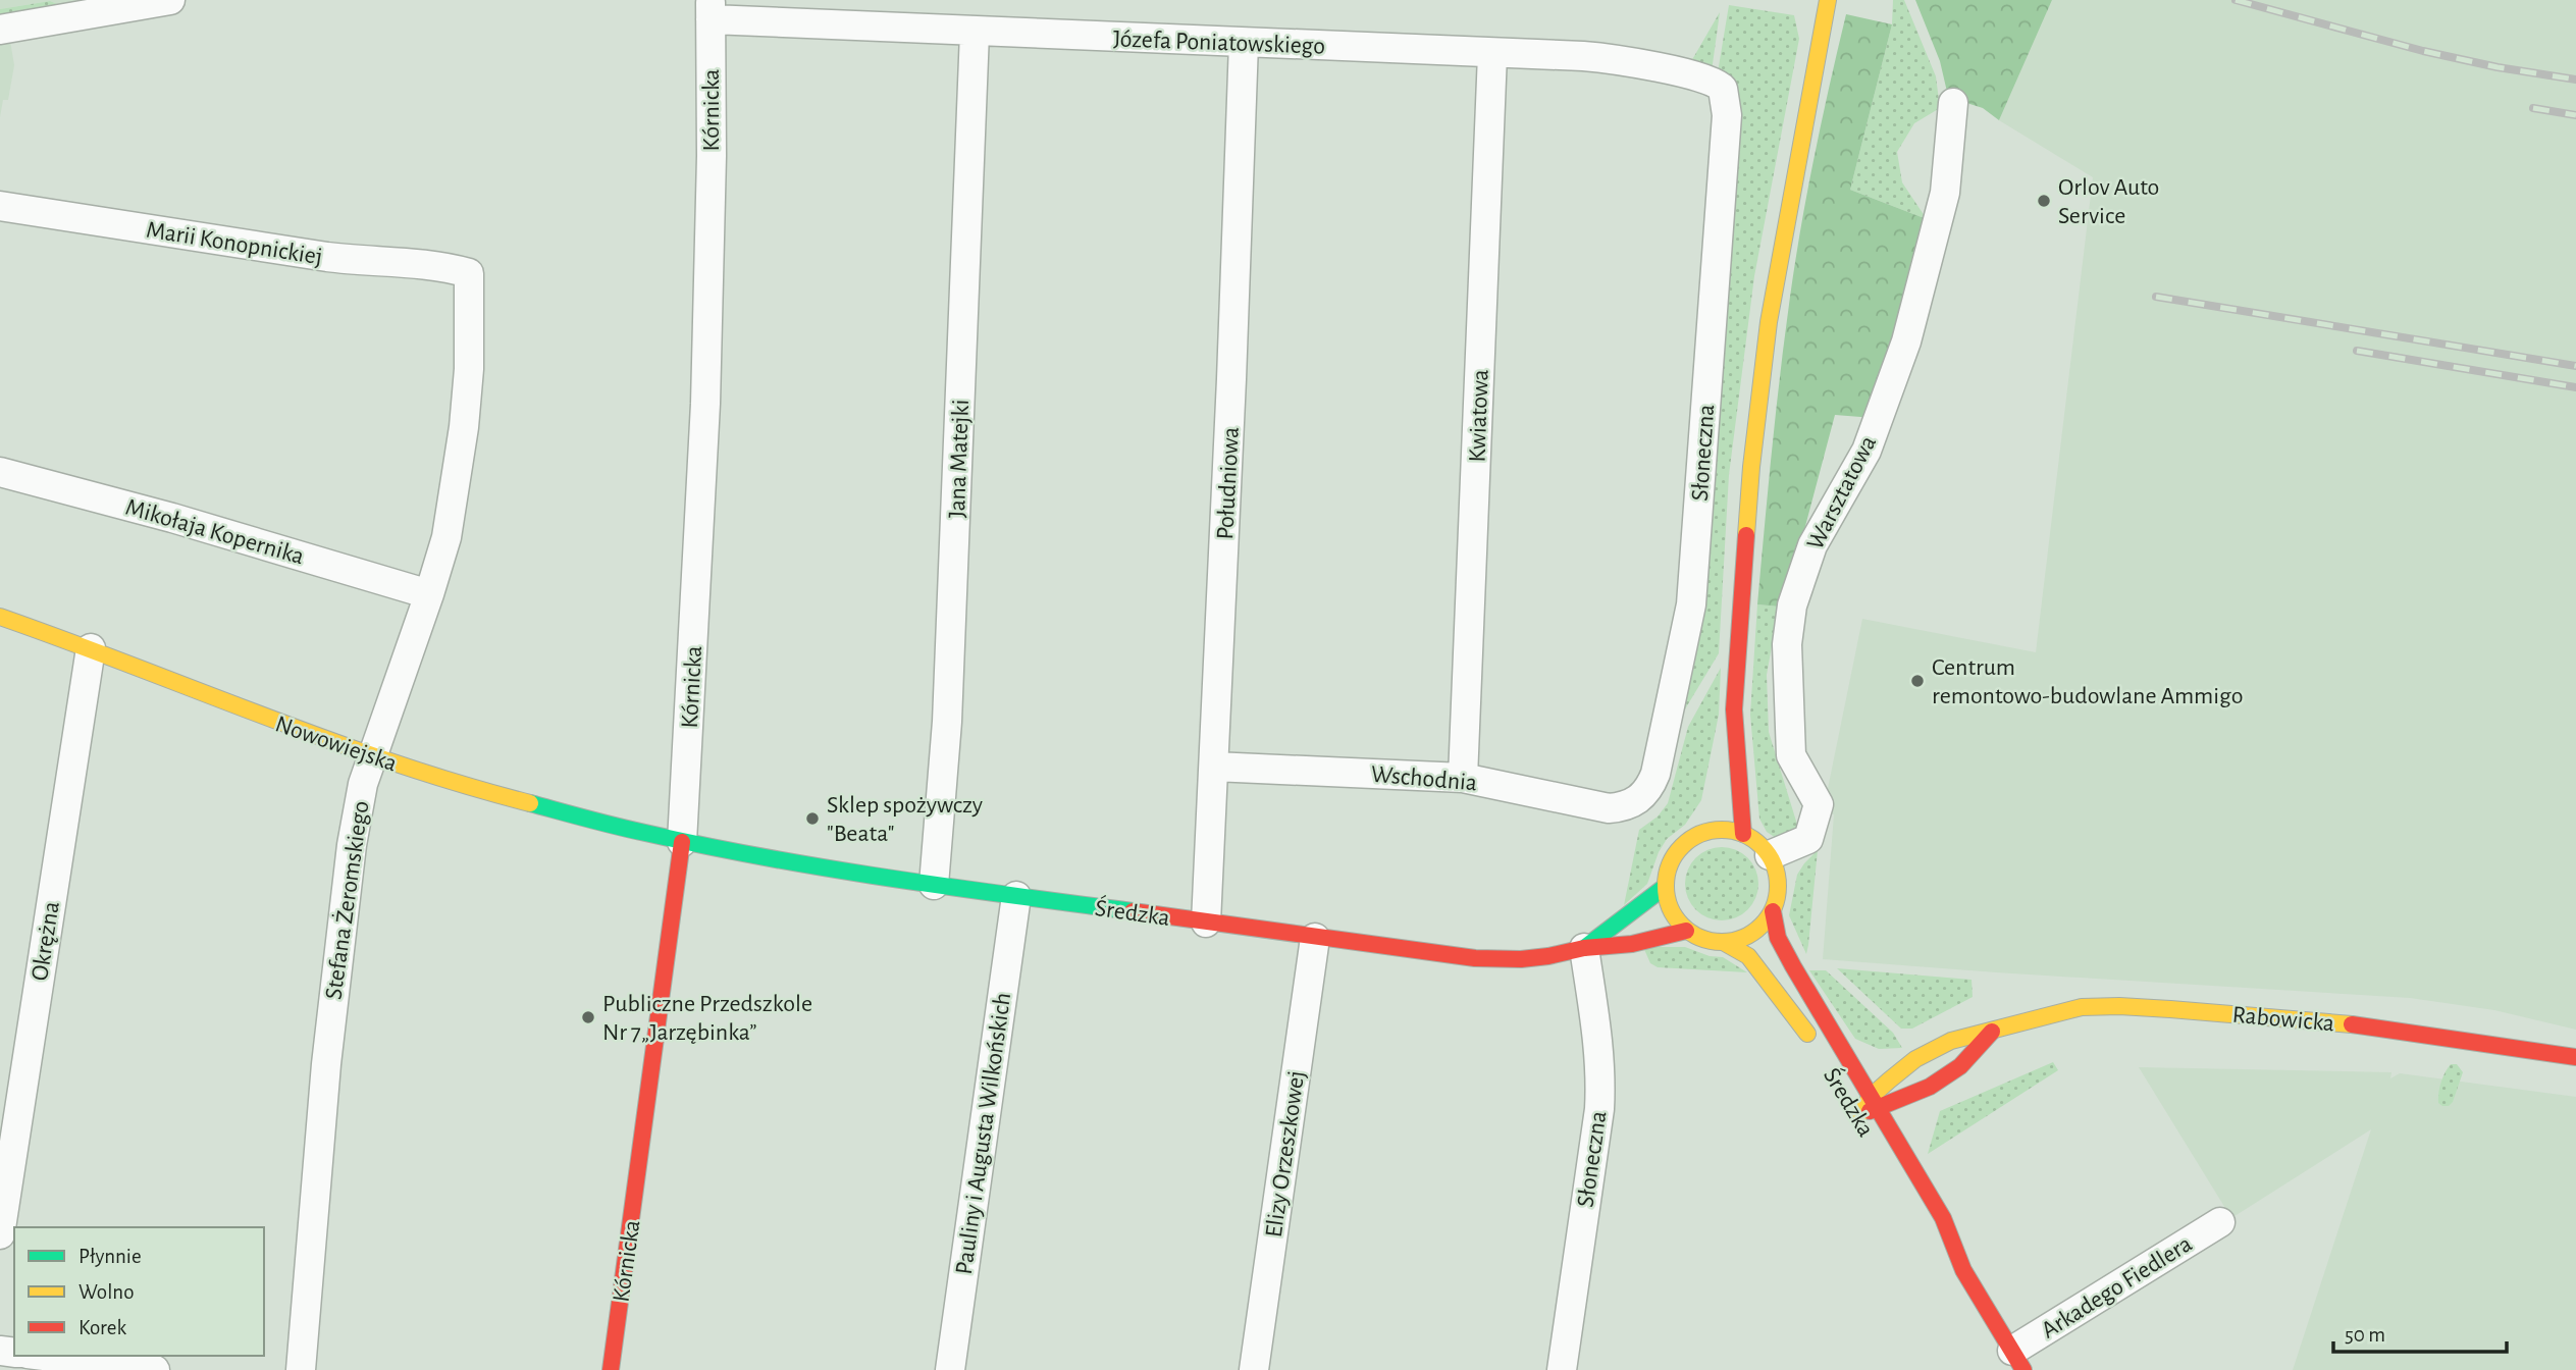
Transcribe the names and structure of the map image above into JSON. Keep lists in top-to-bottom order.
{
  "streets": {
    "street": [
      "Józefa Poniatowskiego",
      "Kórnicka",
      "Marii Konopnickiej",
      "Kwiatowa",
      "Słoneczna",
      "Jana Matejki",
      "Południowa",
      "Warsztatowa",
      "Mikołaja Kopernika",
      "Nowowiejska",
      "Wschodnia",
      "Stefana Żeromskiego",
      "Średzka",
      "Okrężna",
      "Rabowicka",
      "Pauliny i Augusta Wilkońskich",
      "Elizy Orzeszkowej",
      "Arkadego Fiedlera"
    ]
  },
  "crossings": [
    ["Józefa Poniatowskiego", "Kórnicka"],
    ["Józefa Poniatowskiego", "Kwiatowa"],
    ["Józefa Poniatowskiego", "Słoneczna"],
    ["Józefa Poniatowskiego", "Jana Matejki"],
    ["Józefa Poniatowskiego", "Południowa"],
    ["Kórnicka", "Nowowiejska"],
    ["Kórnicka", "Średzka"],
    ["Marii Konopnickiej", "Stefana Żeromskiego"],
    ["Kwiatowa", "Wschodnia"],
    ["Słoneczna", "Warsztatowa"],
    ["Słoneczna", "Wschodnia"],
    ["Słoneczna", "Średzka"],
    ["Jana Matejki", "Średzka"],
    ["Południowa", "Wschodnia"],
    ["Południowa", "Średzka"],
    ["Warsztatowa", "Średzka"],
    ["Mikołaja Kopernika", "Stefana Żeromskiego"],
    ["Nowowiejska", "Stefana Żeromskiego"],
    ["Nowowiejska", "Średzka"],
    ["Nowowiejska", "Okrężna"],
    ["Średzka", "Rabowicka"],
    ["Średzka", "Pauliny i Augusta Wilkońskich"],
    ["Średzka", "Elizy Orzeszkowej"],
    ["Średzka", "Arkadego Fiedlera"]
  ],
  "places": [
    "Orlov Auto Service",
    "Centrum remontowo-budowlane Ammigo",
    "Sklep spożywczy \"Beata\"",
    "Publiczne Przedszkole Nr 7„Jarzębinka”"
  ],
  "legend": ["Płynnie", "Wolno", "Korek"],
  "scale_bar": "50 m"
}
